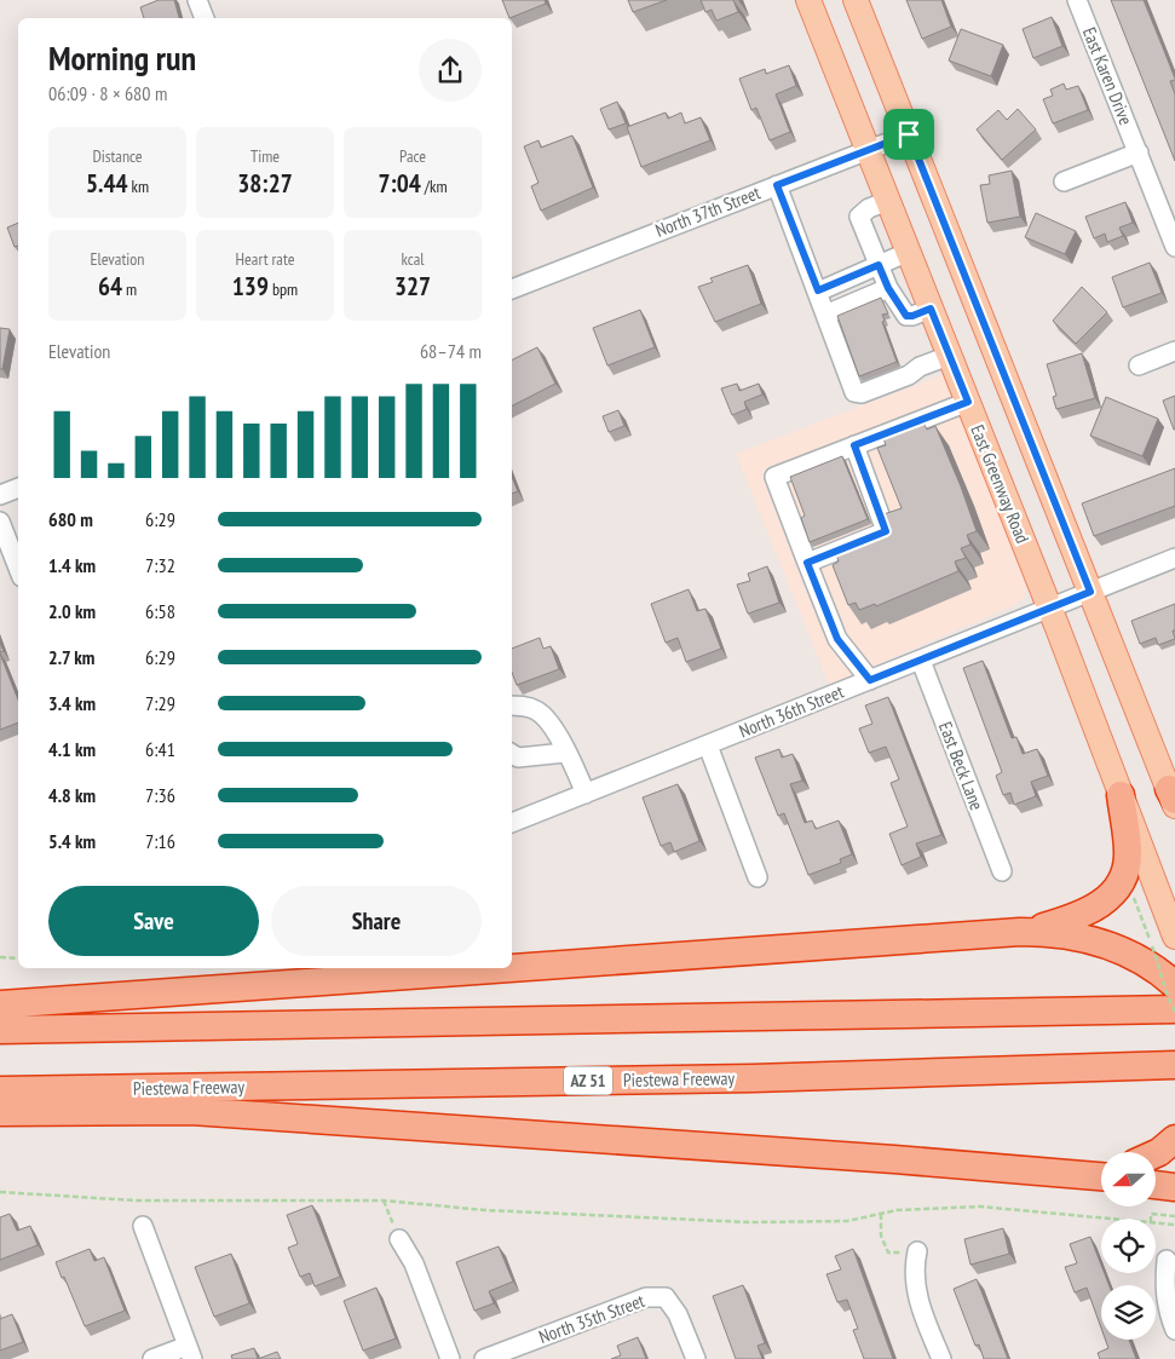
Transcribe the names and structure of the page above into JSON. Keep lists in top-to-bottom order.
{
  "streets": {
    "highway": ["Piestewa Freeway", "AZ 51"],
    "main road": ["East Greenway Road"],
    "street": [
      "East Karen Drive",
      "North 37th Street",
      "North 36th Street",
      "East Beck Lane",
      "North 35th Street"
    ]
  },
  "crossings": [
    ["North 37th Street", "East Greenway Road"],
    ["East Greenway Road", "North 36th Street"],
    ["North 36th Street", "East Beck Lane"]
  ],
  "north": "left",
  "page": {
    "heading": ["Morning run", "06:09 · 8 × 680 m"],
    "stats": [
      ["Distance", "5.44 km"],
      ["Time", "38:27"],
      ["Pace", "7:04 /km"],
      ["Elevation", "64 m"],
      ["Heart rate", "139 bpm"],
      ["kcal", "327"]
    ],
    "chart": ["Elevation", "68–74 m"],
    "list": [
      {
        "name": "680 m",
        "note": "6:29"
      },
      {
        "name": "1.4 km",
        "note": "7:32"
      },
      {
        "name": "2.0 km",
        "note": "6:58"
      },
      {
        "name": "2.7 km",
        "note": "6:29"
      },
      {
        "name": "3.4 km",
        "note": "7:29"
      },
      {
        "name": "4.1 km",
        "note": "6:41"
      },
      {
        "name": "4.8 km",
        "note": "7:36"
      },
      {
        "name": "5.4 km",
        "note": "7:16"
      }
    ],
    "buttons": ["Save", "Share"]
  }
}
